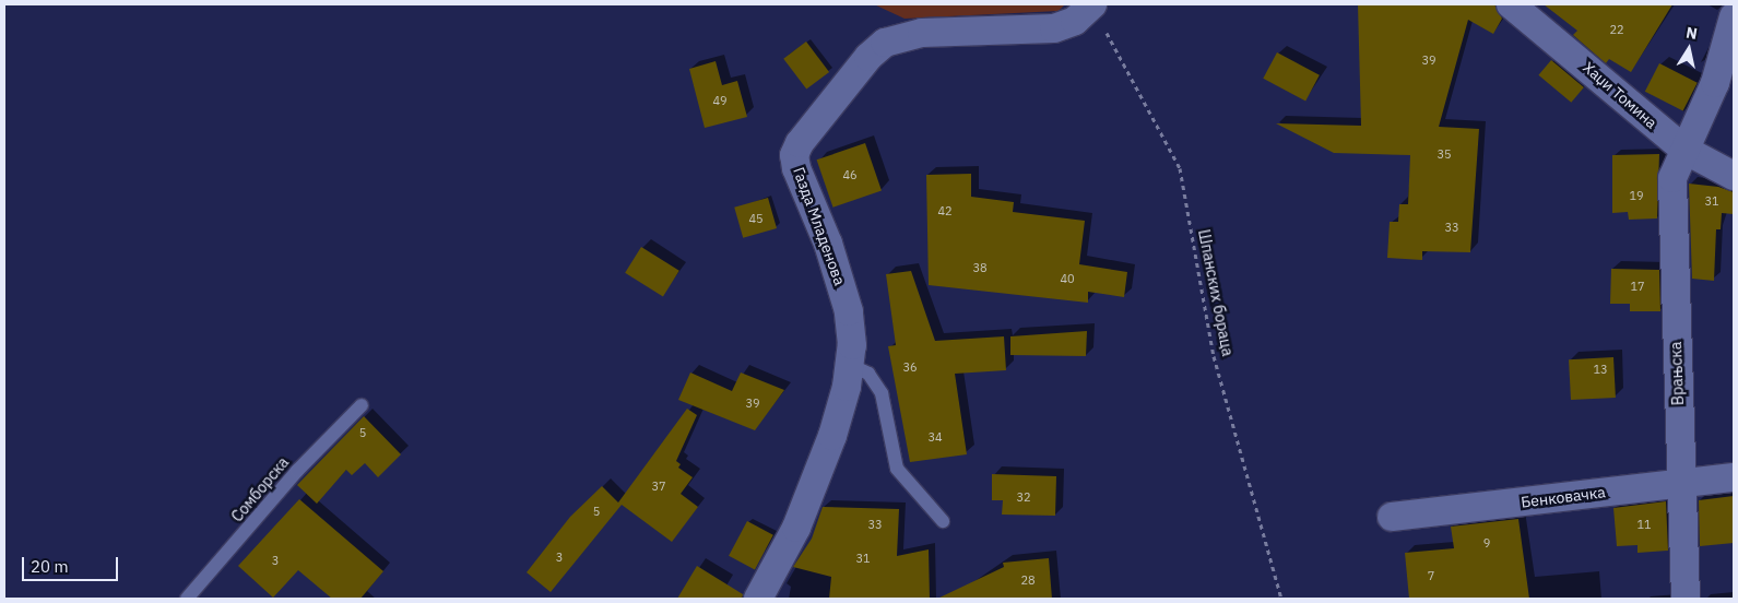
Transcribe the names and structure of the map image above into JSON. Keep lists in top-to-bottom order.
{
  "streets": {
    "street": [
      "Хаџи Томина",
      "Газда Младенова",
      "Врањска",
      "Бенковачка"
    ],
    "lane": ["Сомборска"],
    "path": ["Шпанских бораца"]
  },
  "crossings": [
    ["Хаџи Томина", "Врањска"],
    ["Газда Младенова", "Шпанских бораца"],
    ["Врањска", "Бенковачка"]
  ],
  "house_numbers": [
    "22",
    "39",
    "49",
    "35",
    "46",
    "19",
    "31",
    "42",
    "45",
    "33",
    "38",
    "40",
    "17",
    "36",
    "13",
    "39",
    "5",
    "34",
    "37",
    "32",
    "5",
    "33",
    "11",
    "9",
    "3",
    "31",
    "3",
    "7",
    "28"
  ],
  "scale_bar": "20 m",
  "north": "top"
}
